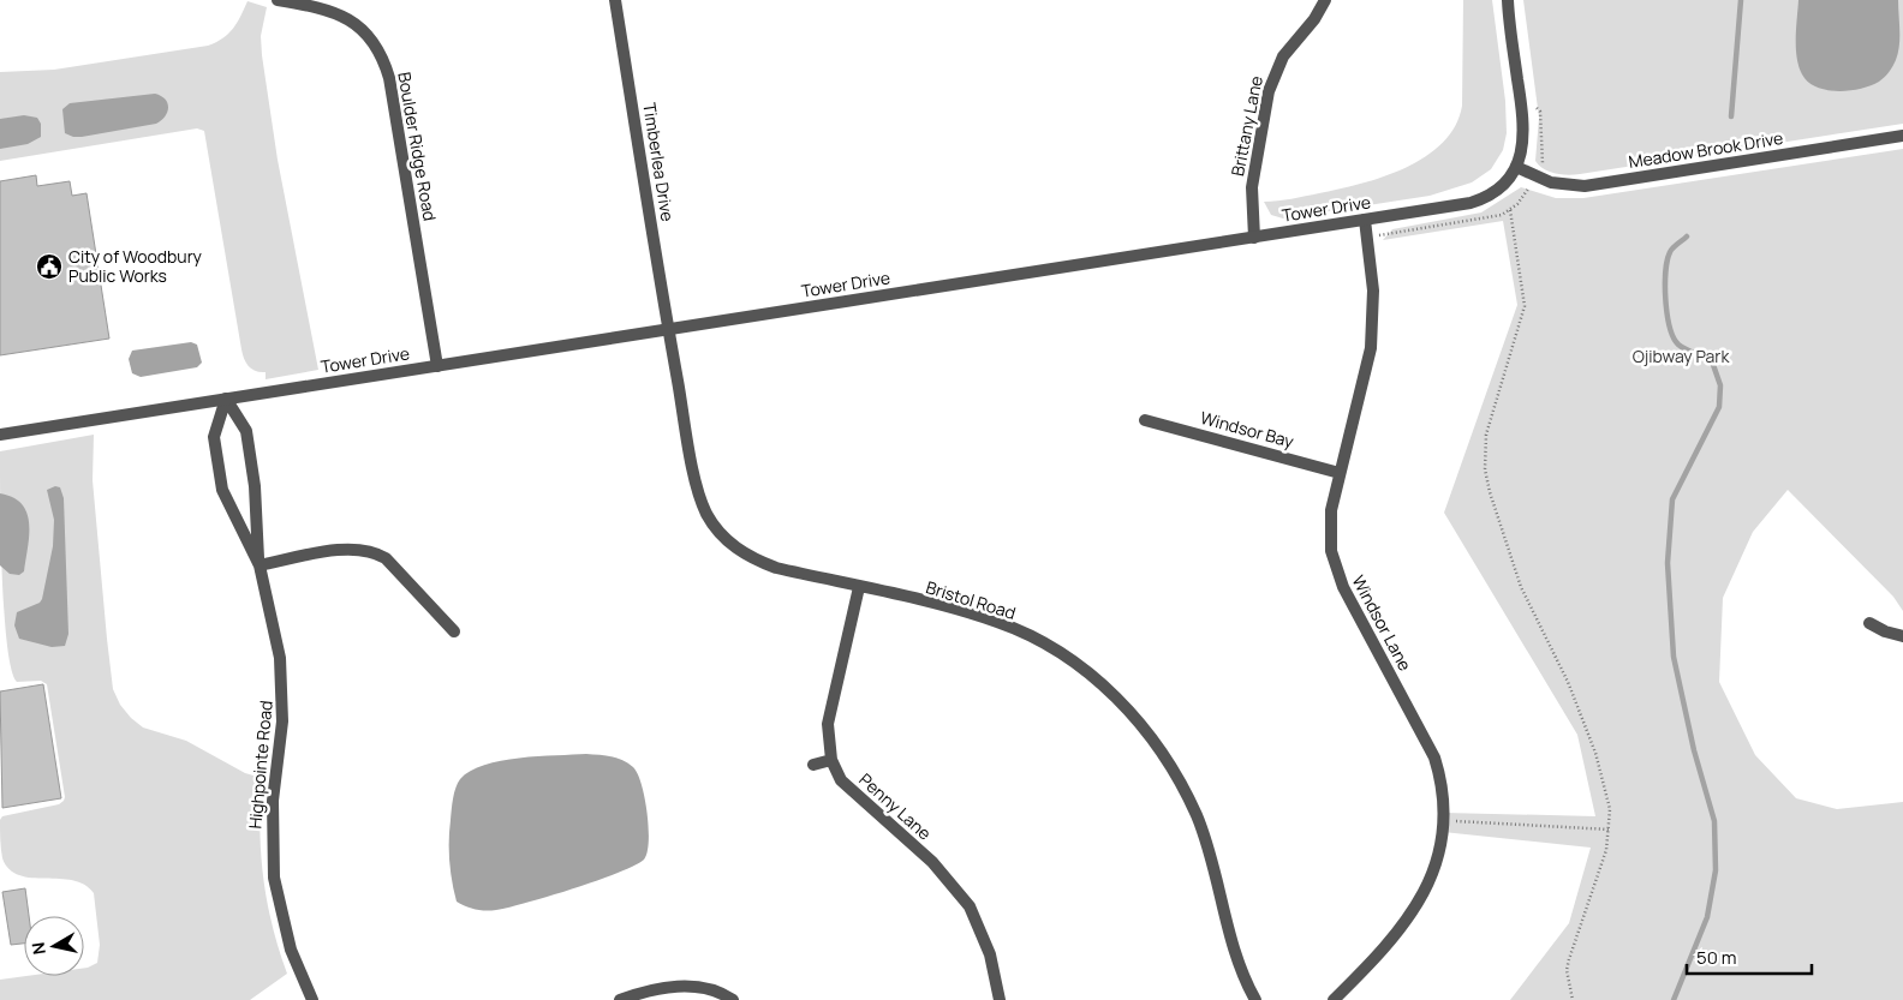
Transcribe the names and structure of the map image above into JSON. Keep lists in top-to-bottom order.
{
  "streets": {
    "street": [
      "Brittany Lane",
      "Boulder Ridge Road",
      "Meadow Brook Drive",
      "Timberlea Drive",
      "Tower Drive",
      "Windsor Bay",
      "Bristol Road",
      "Windsor Lane",
      "Highpointe Road",
      "Penny Lane"
    ]
  },
  "crossings": [
    ["Brittany Lane", "Tower Drive"],
    ["Boulder Ridge Road", "Tower Drive"],
    ["Meadow Brook Drive", "Tower Drive"],
    ["Timberlea Drive", "Tower Drive"],
    ["Timberlea Drive", "Bristol Road"],
    ["Tower Drive", "Bristol Road"],
    ["Tower Drive", "Windsor Lane"],
    ["Tower Drive", "Highpointe Road"],
    ["Windsor Bay", "Windsor Lane"],
    ["Bristol Road", "Penny Lane"]
  ],
  "parks": ["Ojibway Park"],
  "places": {
    "public building": ["City of Woodbury Public Works"]
  },
  "scale_bar": "50 m",
  "north": "left"
}
